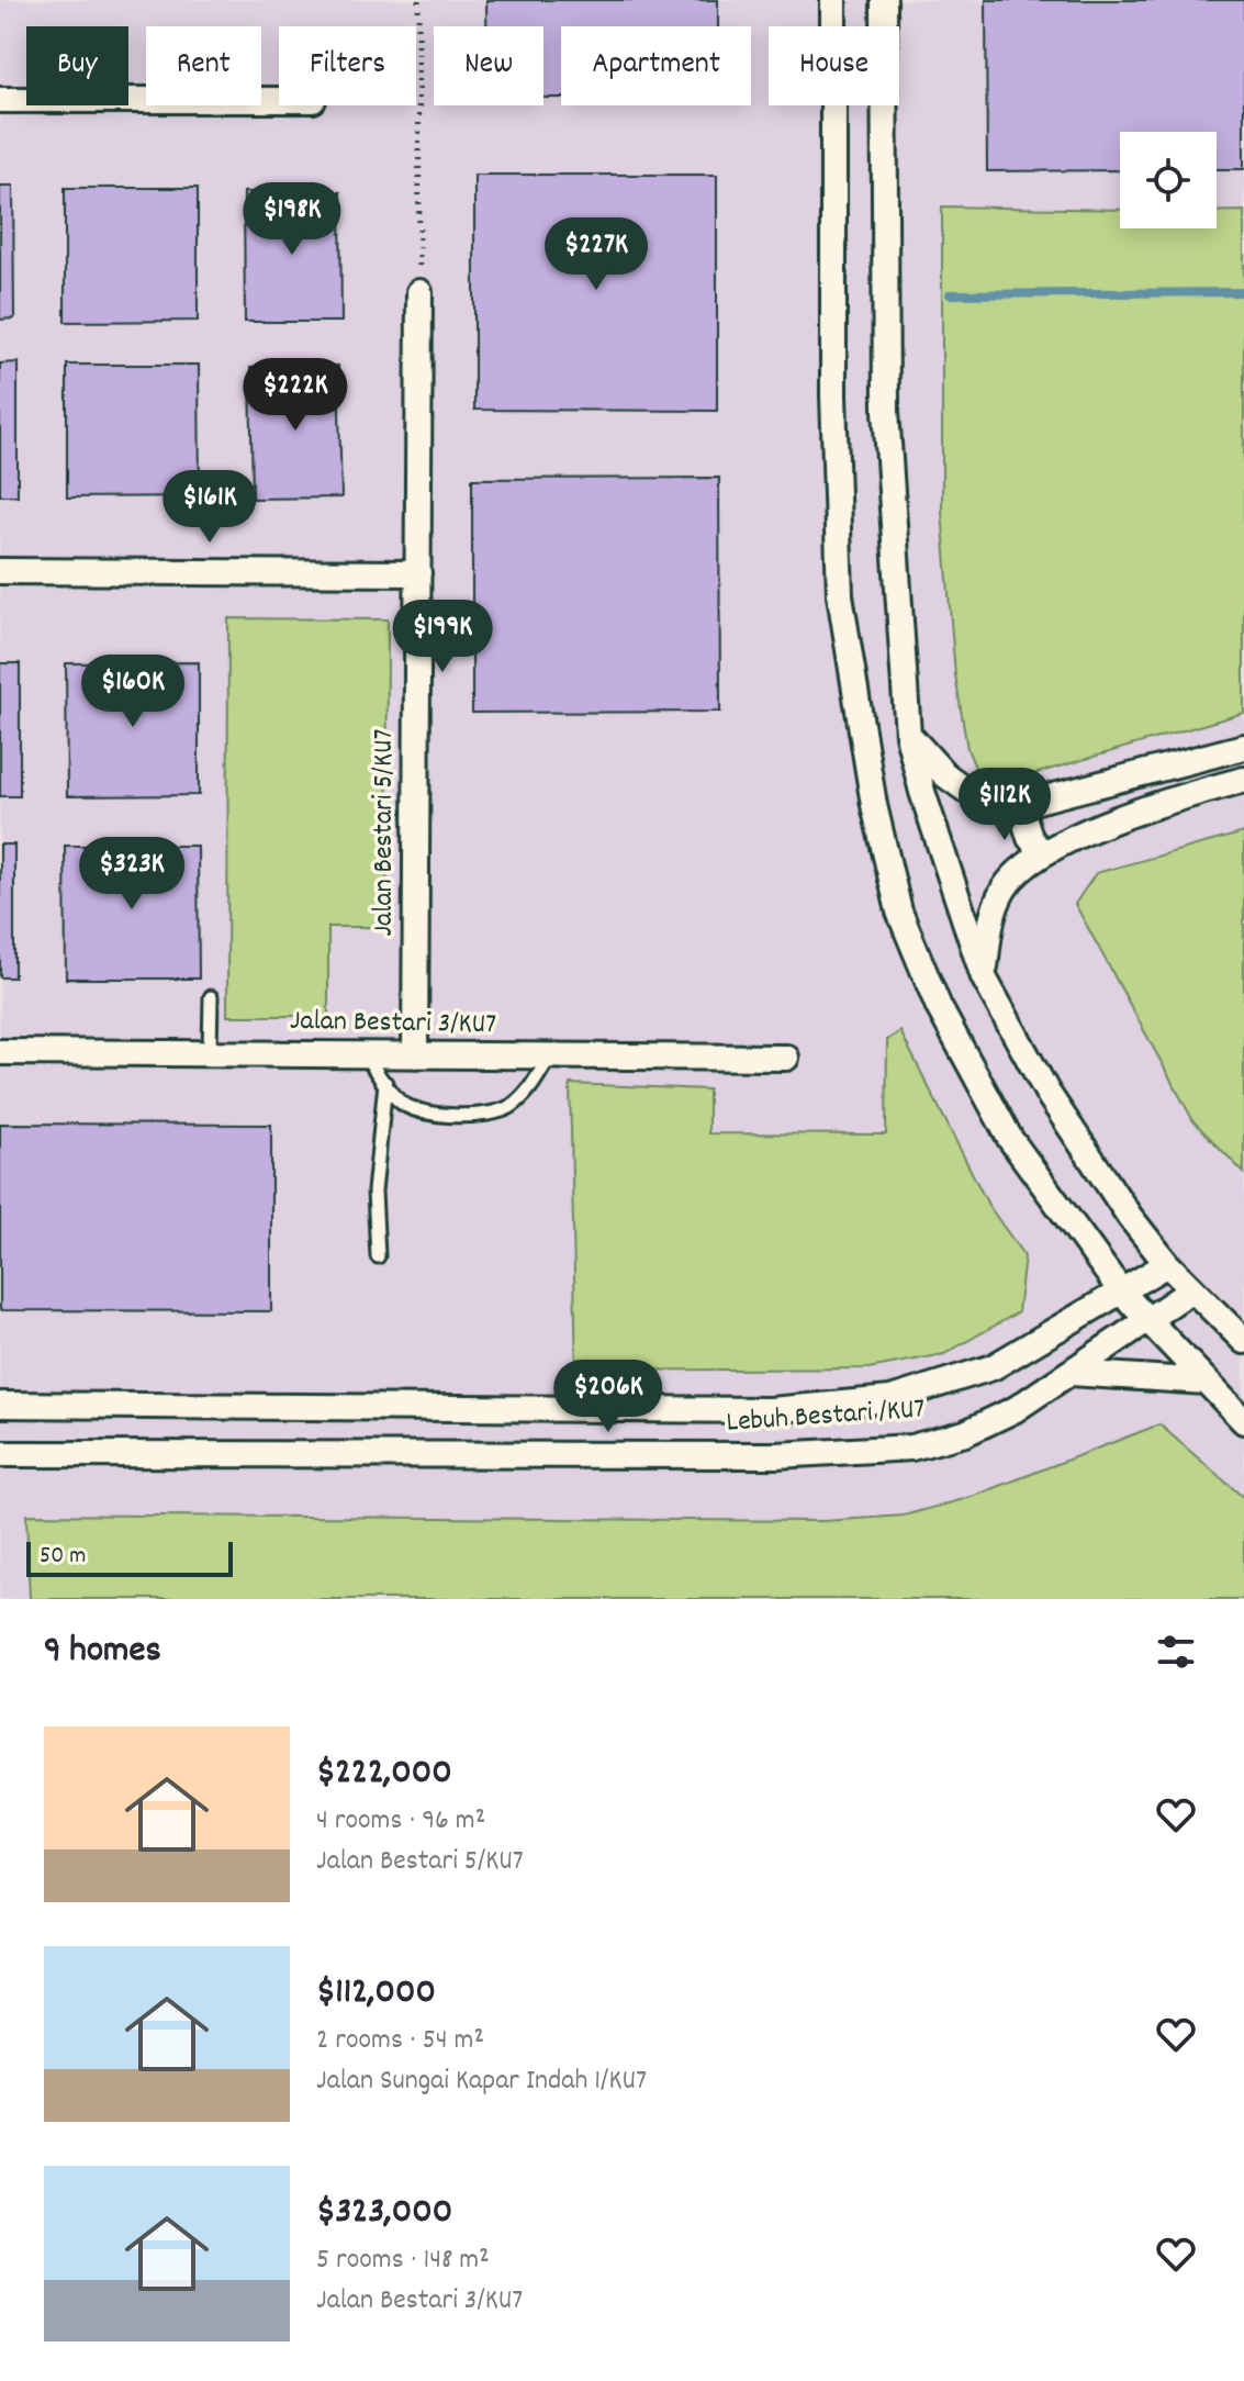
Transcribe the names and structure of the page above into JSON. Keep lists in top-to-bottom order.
{
  "streets": {
    "street": ["Jalan Bestari 5/KU7", "Jalan Bestari 3/KU7", "Lebuh Bestari /KU7"]
  },
  "crossings": [
    ["Jalan Bestari 5/KU7", "Jalan Bestari 3/KU7"]
  ],
  "scale_bar": "50 m",
  "page": {
    "chip": [
      "Buy",
      "Rent",
      "Filters",
      "New",
      "Apartment",
      "House"
    ],
    "price": [
      "$198K",
      "$227K",
      "$222K",
      "$161K",
      "$199K",
      "$160K",
      "$112K",
      "$323K",
      "$206K"
    ],
    "scale": "50 m",
    "heading": "9 homes",
    "list": [
      {
        "name": "$222,000",
        "note": "4 rooms · 96 m² · Jalan Bestari 5/KU7"
      },
      {
        "name": "$112,000",
        "note": "2 rooms · 54 m² · Jalan Sungai Kapar Indah 1/KU7"
      },
      {
        "name": "$323,000",
        "note": "5 rooms · 148 m² · Jalan Bestari 3/KU7"
      }
    ]
  }
}
